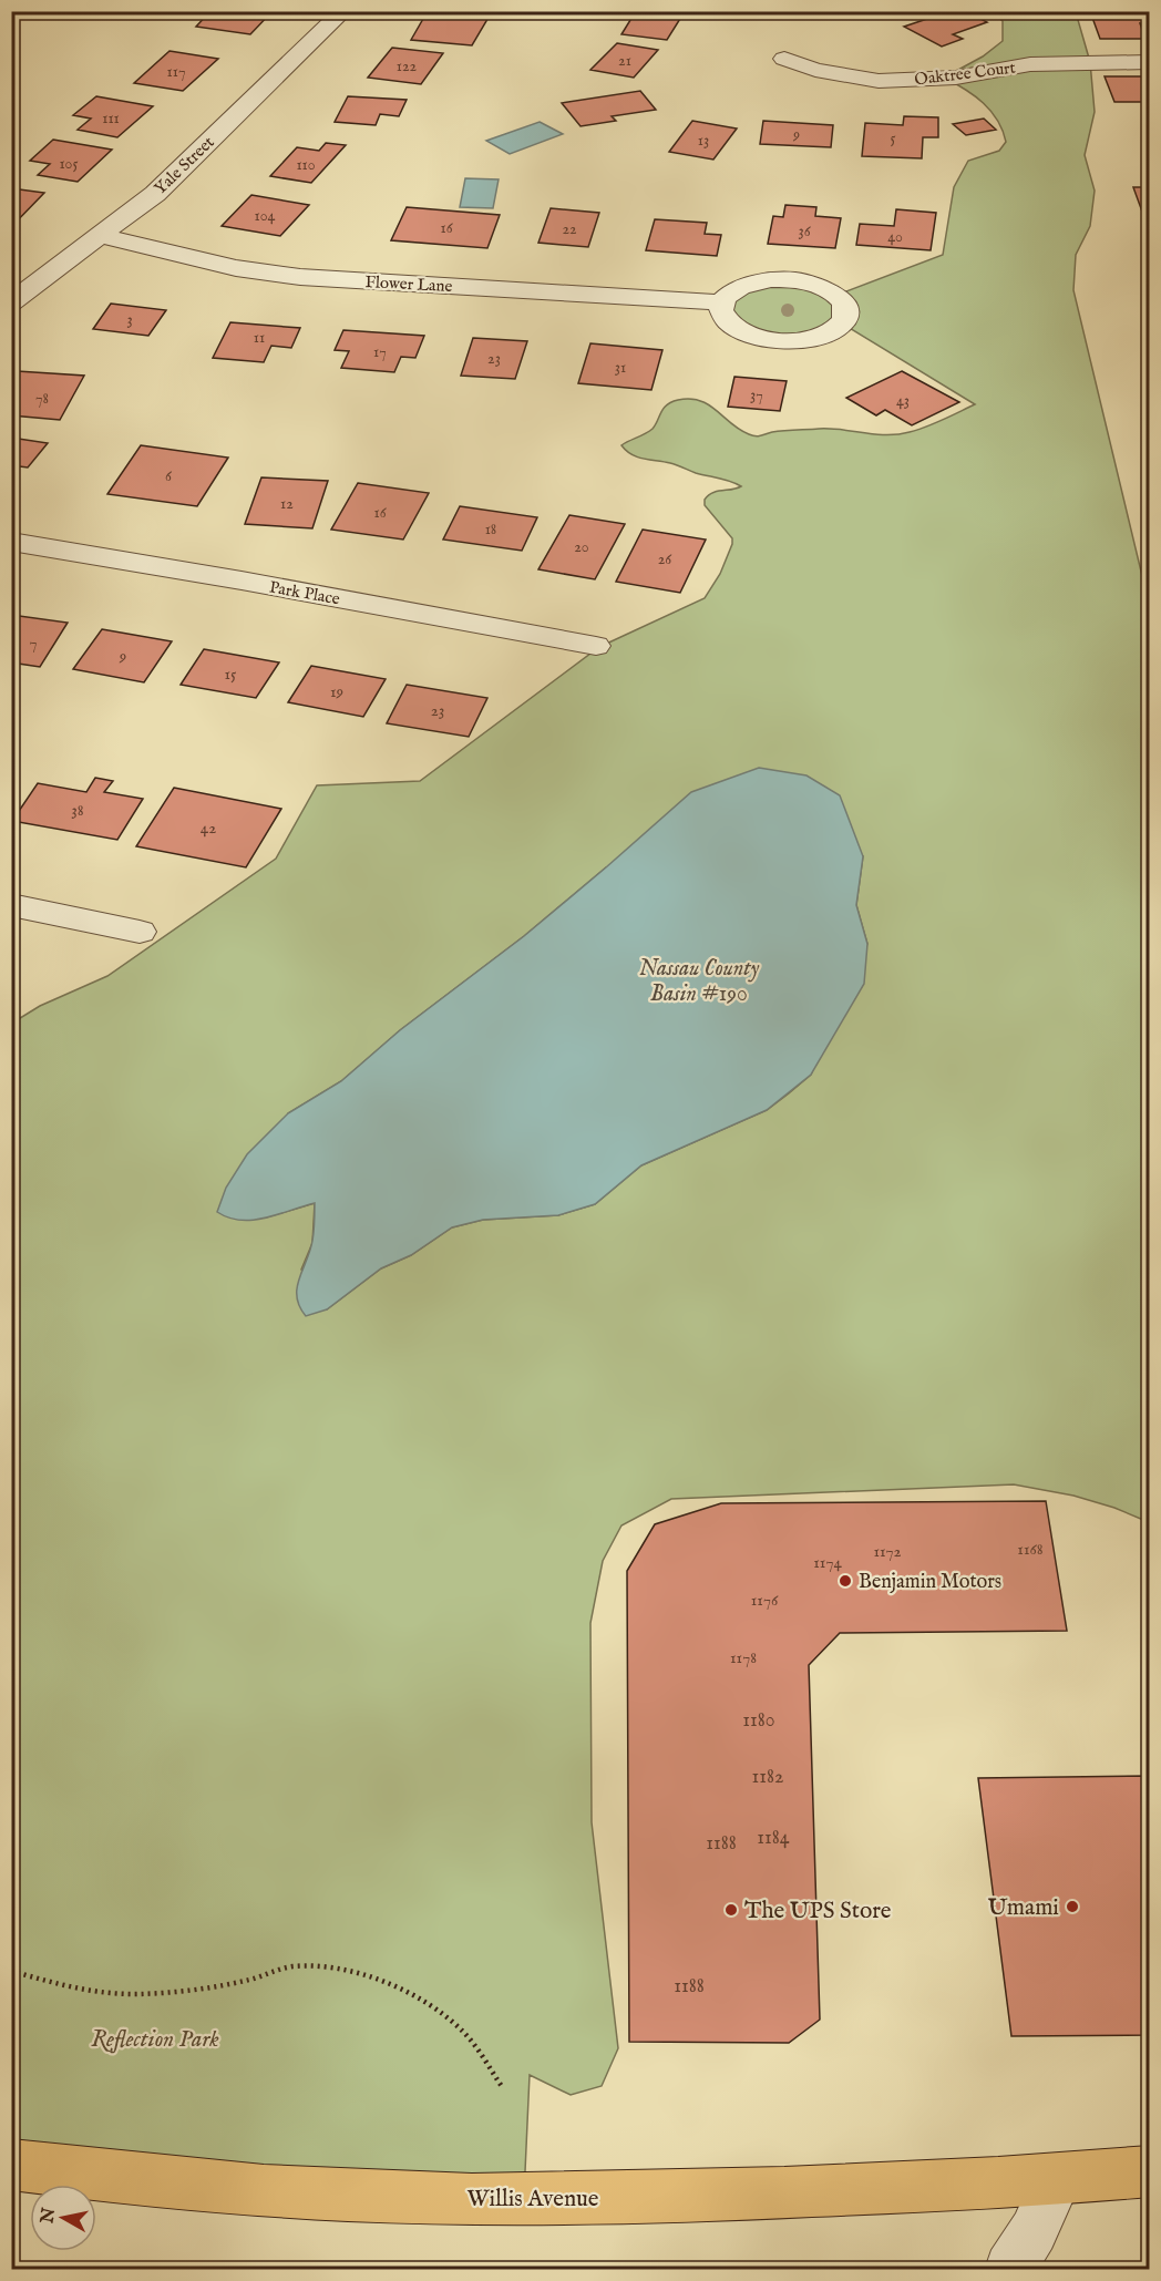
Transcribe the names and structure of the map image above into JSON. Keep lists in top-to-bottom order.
{
  "streets": {
    "main road": ["Willis Avenue"],
    "street": [
      "Oaktree Court",
      "Yale Street",
      "Flower Lane",
      "Park Place"
    ]
  },
  "crossings": [
    ["Yale Street", "Flower Lane"]
  ],
  "water": ["Nassau County Basin #190"],
  "parks": ["Reflection Park"],
  "places": ["Benjamin Motors", "Umami", "The UPS Store"],
  "house_numbers": [
    "21",
    "122",
    "117",
    "111",
    "9",
    "5",
    "13",
    "105",
    "110",
    "104",
    "16",
    "22",
    "36",
    "40",
    "3",
    "11",
    "17",
    "23",
    "31",
    "37",
    "78",
    "43",
    "6",
    "12",
    "16",
    "18",
    "20",
    "26",
    "7",
    "9",
    "15",
    "19",
    "23",
    "38",
    "42",
    "1168",
    "1172",
    "1174",
    "1176",
    "1178",
    "1180",
    "1182",
    "1184",
    "1188",
    "1188"
  ],
  "north": "left"
}
